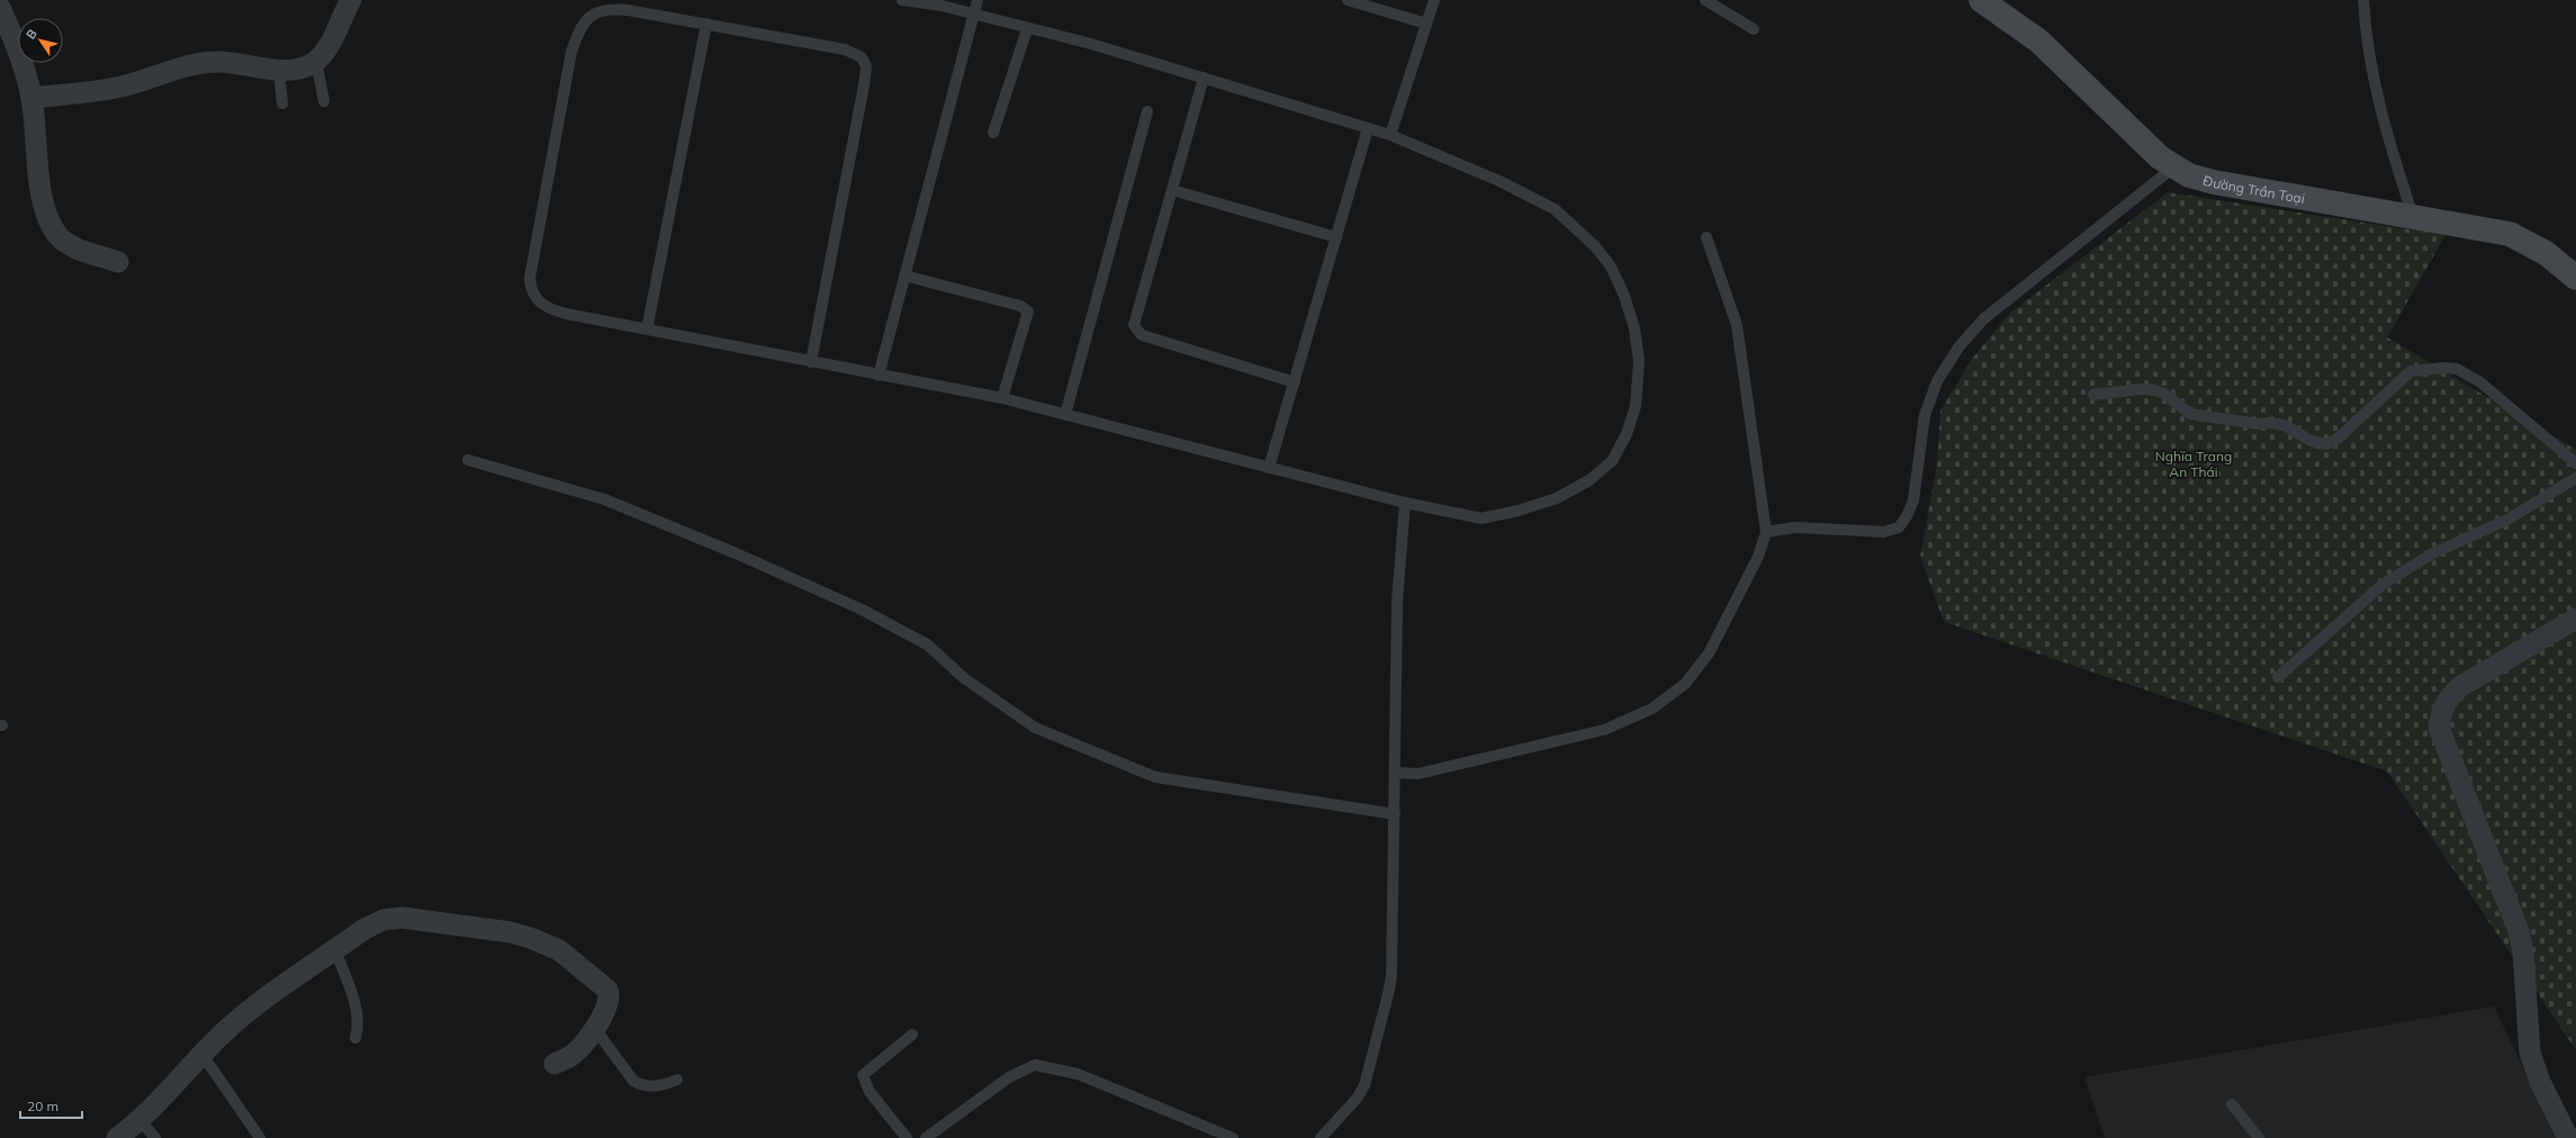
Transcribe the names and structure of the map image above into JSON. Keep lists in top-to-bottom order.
{
  "streets": {
    "street": ["Đường Trần Toại"]
  },
  "parks": ["Nghĩa Trang An Thái"],
  "scale_bar": "20 m",
  "north": "top left"
}
